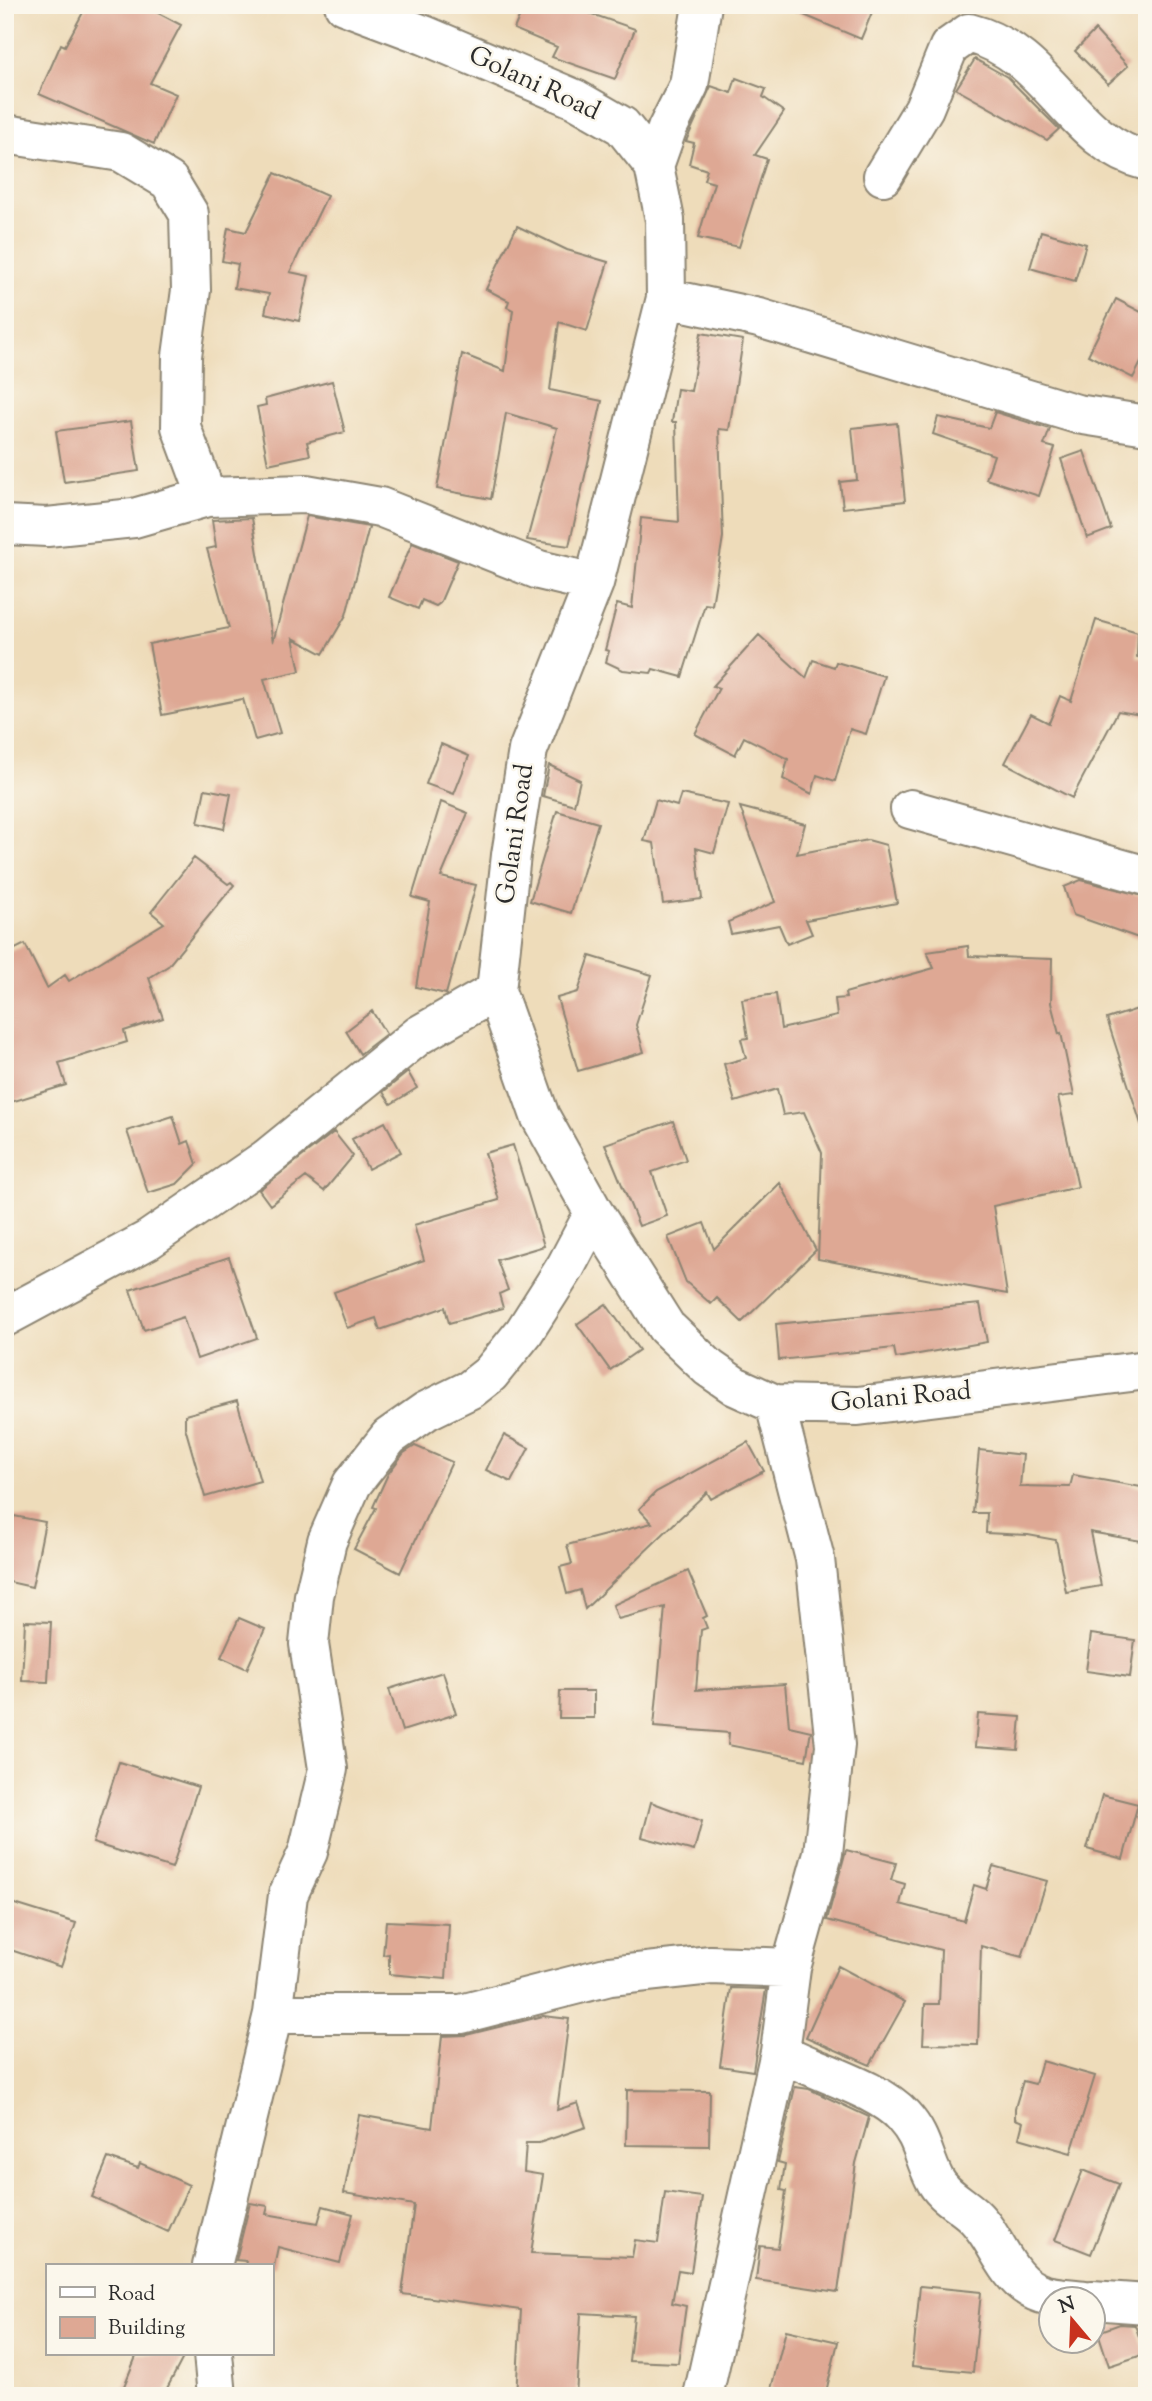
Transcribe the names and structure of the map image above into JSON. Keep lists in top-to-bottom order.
{
  "streets": {
    "street": ["Golani Road"]
  },
  "legend": ["Road", "Building"],
  "north": "top"
}
